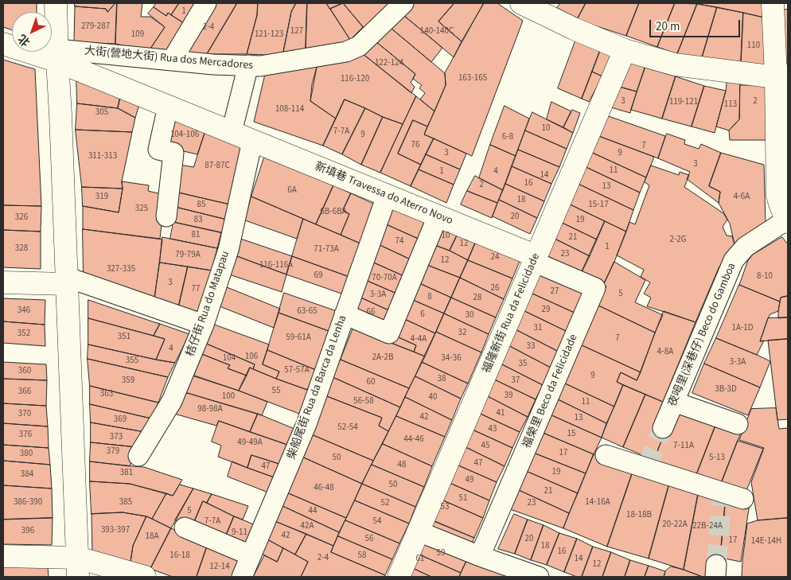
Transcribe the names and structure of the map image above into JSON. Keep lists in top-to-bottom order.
{
  "streets": {
    "street": [
      "大街(營地大街) Rua dos Mercadores",
      "新填巷 Travessa do Aterro Novo",
      "桔仔街 Rua do Matapau",
      "福隆新街 Rua da Felicidade",
      "夜呣里(深巷仔) Beco do Gamboa",
      "柴船尾街 Rua da Barca da Lenha",
      "福榮里 Beco da Felicidade"
    ]
  },
  "crossings": [
    ["大街(營地大街) Rua dos Mercadores", "新填巷 Travessa do Aterro Novo"],
    ["新填巷 Travessa do Aterro Novo", "桔仔街 Rua do Matapau"],
    ["新填巷 Travessa do Aterro Novo", "福隆新街 Rua da Felicidade"],
    ["新填巷 Travessa do Aterro Novo", "柴船尾街 Rua da Barca da Lenha"],
    ["新填巷 Travessa do Aterro Novo", "福榮里 Beco da Felicidade"],
    ["福隆新街 Rua da Felicidade", "福榮里 Beco da Felicidade"]
  ],
  "house_numbers": [
    "1",
    "279-287",
    "2-4",
    "127",
    "140-140C",
    "109",
    "121-123",
    "110",
    "122-124",
    "163-165",
    "116-120",
    "3",
    "2",
    "119-121",
    "113",
    "108-114",
    "305",
    "10",
    "7-7A",
    "104-106",
    "9",
    "6-8",
    "76",
    "7",
    "3",
    "9",
    "311-313",
    "3",
    "87-87C",
    "11",
    "1",
    "4",
    "14",
    "16",
    "2",
    "13",
    "6A",
    "319",
    "4-6A",
    "18",
    "85",
    "15-17",
    "325",
    "6B-6BA",
    "20",
    "326",
    "83",
    "19",
    "81",
    "10",
    "21",
    "2-2G",
    "74",
    "12",
    "1",
    "328",
    "71-73A",
    "23",
    "79-79A",
    "24",
    "12",
    "116-116A",
    "327-335",
    "69",
    "8-10",
    "70-70A",
    "3",
    "26",
    "77",
    "27",
    "5",
    "3-3A",
    "8",
    "28",
    "29",
    "346",
    "63-65",
    "66",
    "6",
    "30",
    "31",
    "1A-1D",
    "32",
    "352",
    "351",
    "59-61A",
    "7",
    "4-4A",
    "33",
    "4",
    "4-8A",
    "106",
    "2A-2B",
    "104",
    "34-36",
    "355",
    "3-3A",
    "35",
    "57-57A",
    "360",
    "9",
    "38",
    "359",
    "37",
    "60",
    "3B-3D",
    "55",
    "366",
    "363",
    "39",
    "100",
    "40",
    "56-58",
    "11",
    "98-98A",
    "41",
    "370",
    "42",
    "13",
    "369",
    "52-54",
    "43",
    "15",
    "376",
    "373",
    "44-46",
    "49-49A",
    "45",
    "7-11A",
    "379",
    "17",
    "380",
    "50",
    "5-13",
    "47",
    "48",
    "47",
    "19",
    "381",
    "384",
    "49",
    "50",
    "46-48",
    "21",
    "51",
    "386-390",
    "385",
    "14-16A",
    "52",
    "23",
    "53",
    "5",
    "44",
    "18-18B",
    "7-7A",
    "54",
    "20-22A",
    "42A",
    "22B-24A",
    "393-397",
    "396",
    "9-11",
    "42",
    "18A",
    "56",
    "20",
    "17",
    "14E-14H",
    "18",
    "16",
    "59",
    "16-18",
    "58",
    "2-4",
    "61",
    "14",
    "12",
    "12-14"
  ],
  "scale_bar": "20 m",
  "north": "bottom left"
}
